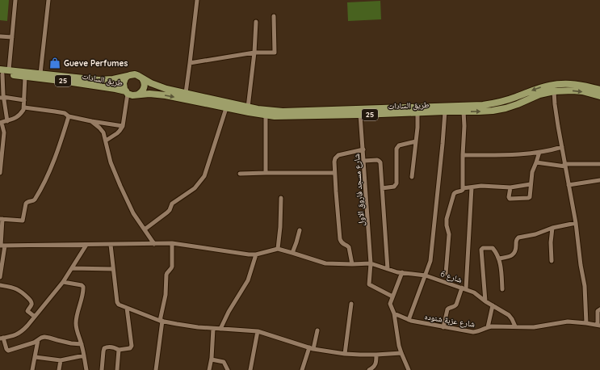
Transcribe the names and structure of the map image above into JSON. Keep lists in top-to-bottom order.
{
  "streets": {
    "main road": ["طريق السادات", "25"],
    "street": ["شارع مسجد فاروق الاول", "شارع 6", "شارع عزبة شنوده"]
  },
  "crossings": [
    ["طريق السادات", "شارع مسجد فاروق الاول"],
    ["شارع مسجد فاروق الاول", "شارع 6"],
    ["شارع 6", "شارع عزبة شنوده"]
  ],
  "places": {
    "shop": ["Gueve Perfumes"]
  }
}
